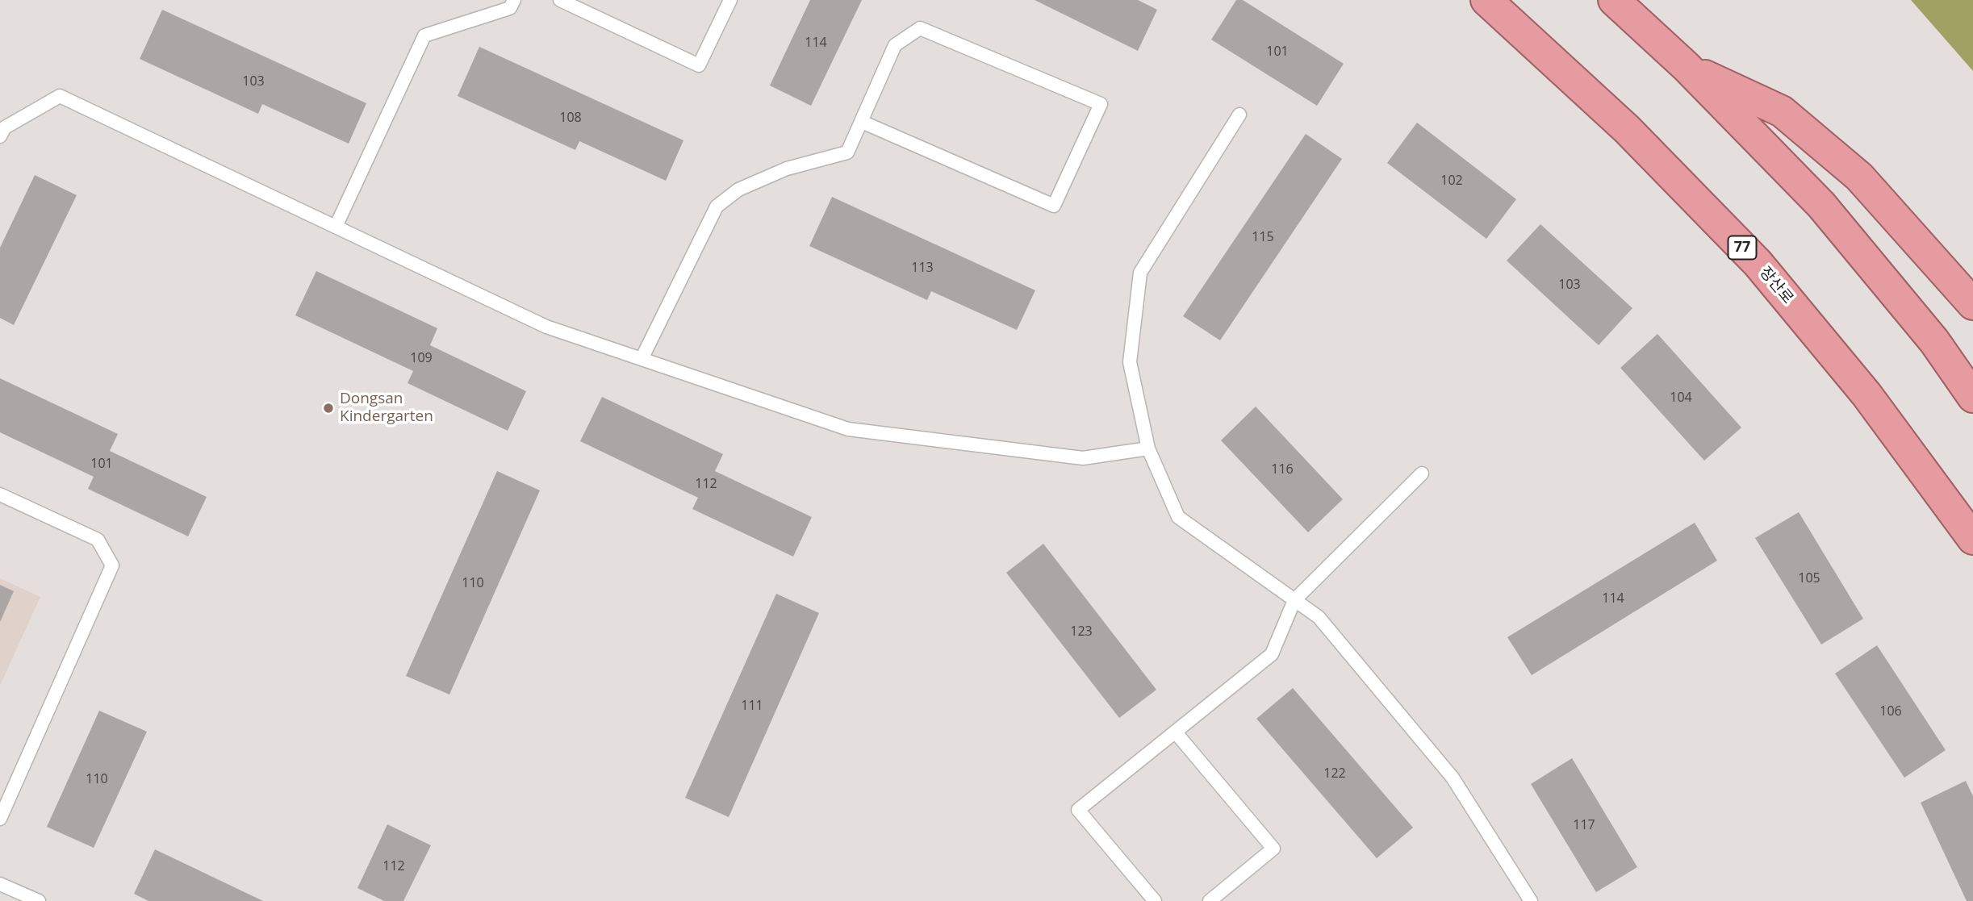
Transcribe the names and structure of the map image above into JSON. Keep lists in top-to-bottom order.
{
  "streets": {
    "highway": ["77", "장산로"]
  },
  "places": ["Dongsan Kindergarten"],
  "house_numbers": [
    "114",
    "101",
    "103",
    "108",
    "102",
    "115",
    "113",
    "103",
    "109",
    "104",
    "101",
    "116",
    "112",
    "105",
    "110",
    "114",
    "123",
    "111",
    "106",
    "122",
    "110",
    "117",
    "112"
  ]
}
